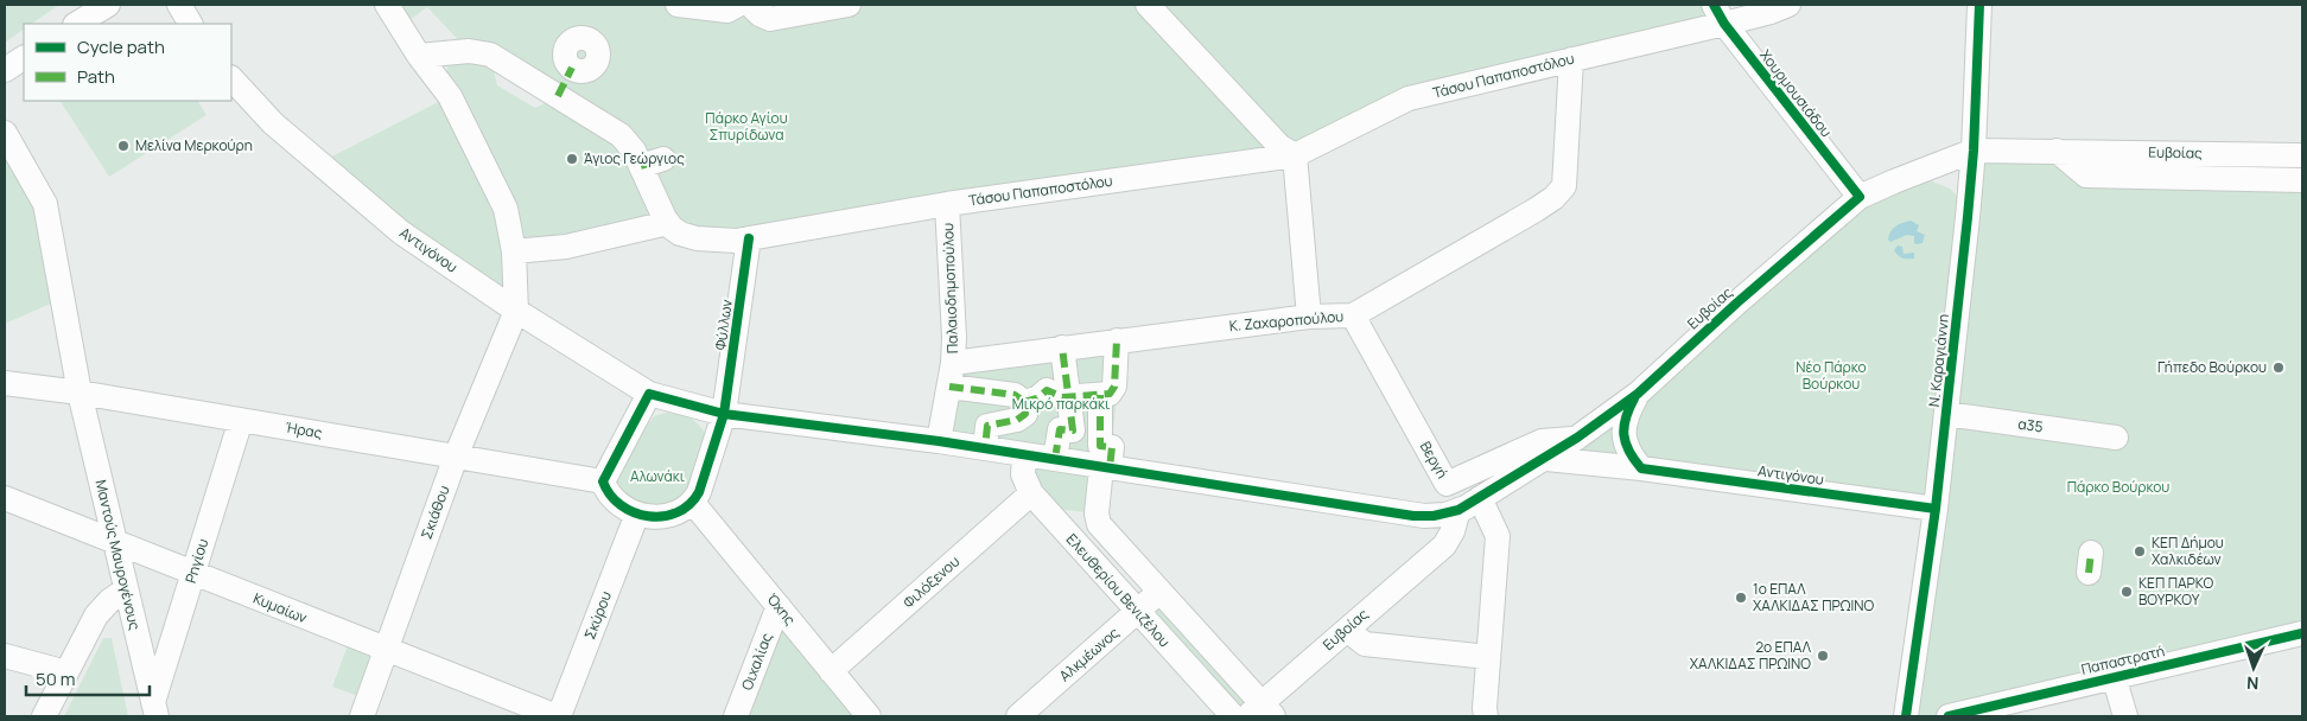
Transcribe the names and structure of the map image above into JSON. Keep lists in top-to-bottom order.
{
  "streets": {
    "street": [
      "Τάσου Παπαποστόλου",
      "Χουρμουσιάδου",
      "Ευβοίας",
      "Αντιγόνου",
      "Παλαιοδημοπούλου",
      "Κ. Ζαχαροπούλου",
      "Φύλλων",
      "Ν. Καραγιάννη",
      "α35",
      "Ήρας",
      "Βεργή",
      "Σκιάθου",
      "Μαντούς Μαυρογένους",
      "Ρηγίου",
      "Φιλόξενου",
      "Ελευθερίου Βενιζέλου",
      "Κυμαίων",
      "Όχης",
      "Σκύρου",
      "Αλκμέωνος",
      "Παπαστρατή",
      "Οιχαλίας"
    ]
  },
  "crossings": [
    ["Τάσου Παπαποστόλου", "Χουρμουσιάδου"],
    ["Τάσου Παπαποστόλου", "Παλαιοδημοπούλου"],
    ["Τάσου Παπαποστόλου", "Κ. Ζαχαροπούλου"],
    ["Τάσου Παπαποστόλου", "Φύλλων"],
    ["Χουρμουσιάδου", "Ευβοίας"],
    ["Ευβοίας", "Αντιγόνου"],
    ["Ευβοίας", "Ν. Καραγιάννη"],
    ["Ευβοίας", "Βεργή"],
    ["Αντιγόνου", "Παλαιοδημοπούλου"],
    ["Αντιγόνου", "Φύλλων"],
    ["Αντιγόνου", "Ν. Καραγιάννη"],
    ["Αντιγόνου", "Σκιάθου"],
    ["Αντιγόνου", "Ελευθερίου Βενιζέλου"],
    ["Παλαιοδημοπούλου", "Κ. Ζαχαροπούλου"],
    ["Κ. Ζαχαροπούλου", "Βεργή"],
    ["Φύλλων", "Όχης"],
    ["Ν. Καραγιάννη", "α35"],
    ["Ήρας", "Σκιάθου"],
    ["Ήρας", "Μαντούς Μαυρογένους"],
    ["Ήρας", "Ρηγίου"],
    ["Σκιάθου", "Κυμαίων"],
    ["Μαντούς Μαυρογένους", "Ρηγίου"],
    ["Μαντούς Μαυρογένους", "Κυμαίων"],
    ["Ρηγίου", "Κυμαίων"],
    ["Φιλόξενου", "Ελευθερίου Βενιζέλου"],
    ["Φιλόξενου", "Όχης"],
    ["Ελευθερίου Βενιζέλου", "Αλκμέωνος"],
    ["Κυμαίων", "Σκύρου"],
    ["Όχης", "Οιχαλίας"]
  ],
  "parks": [
    "Πάρκο Αγίου Σπυρίδωνα",
    "Νέο Πάρκο Βούρκου",
    "Μικρό παρκάκι",
    "Αλωνάκι",
    "Πάρκο Βούρκου"
  ],
  "places": [
    "Μελίνα Μερκούρη",
    "Άγιος Γεώργιος",
    "Γήπεδο Βούρκου",
    "ΚΕΠ Δήμου Χαλκιδέων",
    "ΚΕΠ ΠΑΡΚΟ ΒΟΥΡΚΟΥ",
    "1ο ΕΠΑΛ ΧΑΛΚΙΔΑΣ ΠΡΩΙΝΟ",
    "2ο ΕΠΑΛ ΧΑΛΚΙΔΑΣ ΠΡΩΙΝΟ"
  ],
  "legend": ["Cycle path", "Path"],
  "scale_bar": "50 m",
  "north": "bottom"
}
